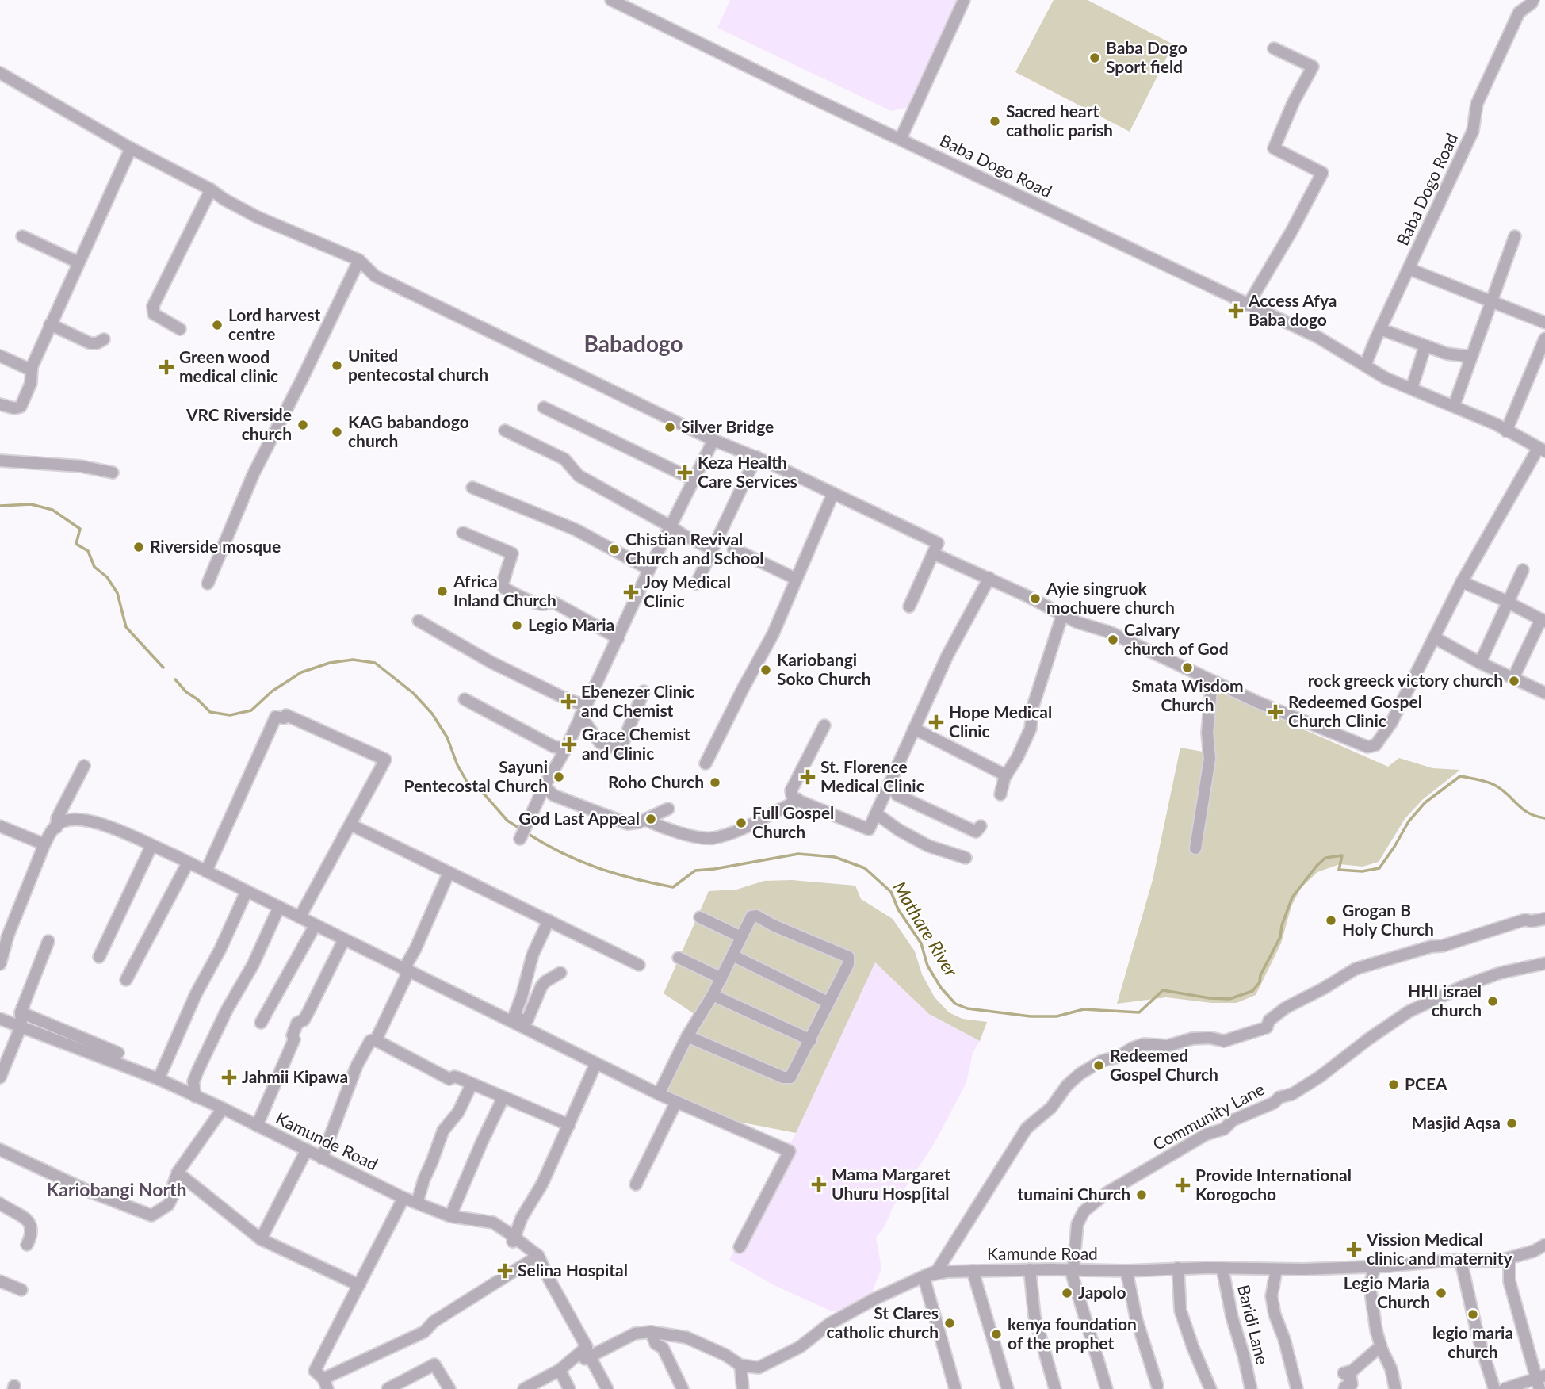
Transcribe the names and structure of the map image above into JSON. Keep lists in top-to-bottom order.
{
  "streets": {
    "street": [
      "Baba Dogo Road",
      "Community Lane",
      "Kamunde Road",
      "Baridi Lane"
    ]
  },
  "crossings": [
    ["Community Lane", "Kamunde Road"],
    ["Kamunde Road", "Baridi Lane"]
  ],
  "districts": ["Babadogo", "Kariobangi North"],
  "water": ["Mathare River"],
  "places": {
    "other": [
      "Baba Dogo Sport field",
      "Sacred heart catholic parish",
      "Lord harvest centre",
      "United pentecostal church",
      "VRC Riverside church",
      "Silver Bridge",
      "KAG babandogo church",
      "Riverside mosque",
      "Chistian Revival Church and School",
      "Africa Inland Church",
      "Ayie singruok mochuere church",
      "Legio Maria",
      "Calvary church of God",
      "Smata Wisdom Church",
      "Kariobangi Soko Church",
      "rock greeck victory church",
      "Sayuni Pentecostal Church",
      "Roho Church",
      "God Last Appeal",
      "Full Gospel Church",
      "Grogan B Holy Church",
      "HHI israel church",
      "Redeemed Gospel Church",
      "PCEA",
      "Masjid Aqsa",
      "tumaini Church",
      "Japolo",
      "Legio Maria Church",
      "legio maria church",
      "St Clares catholic church",
      "kenya foundation of the prophet"
    ],
    "health": [
      "Access Afya Baba dogo",
      "Green wood medical clinic",
      "Keza Health Care Services",
      "Joy Medical Clinic",
      "Ebenezer Clinic and Chemist",
      "Redeemed Gospel Church Clinic",
      "Hope Medical Clinic",
      "Grace Chemist and Clinic",
      "St. Florence Medical Clinic",
      "Jahmii Kipawa",
      "Mama Margaret Uhuru Hosp[ital",
      "Provide International Korogocho",
      "Vission Medical clinic and maternity",
      "Selina Hospital"
    ]
  }
}
